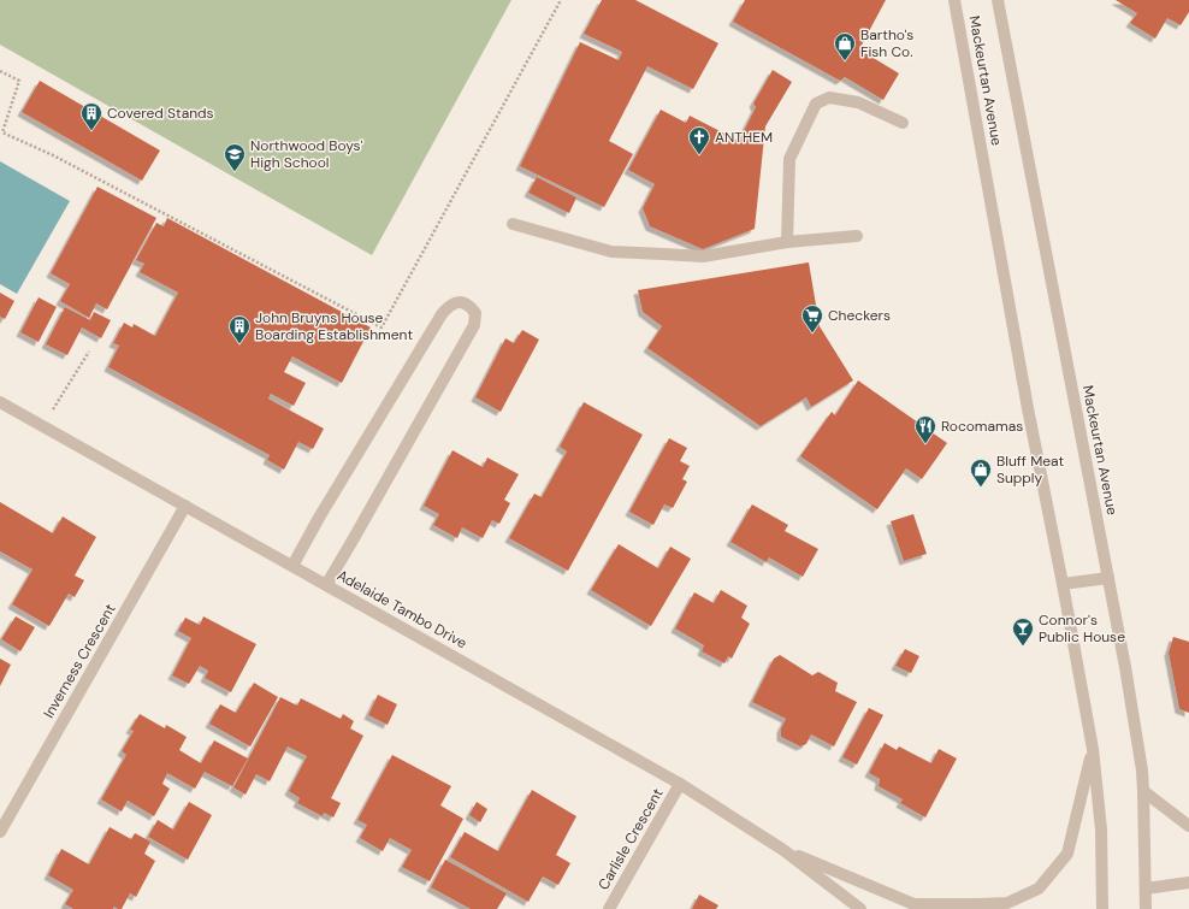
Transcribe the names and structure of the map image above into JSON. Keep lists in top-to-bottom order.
{
  "streets": {
    "street": [
      "Mackeurtan Avenue",
      "Adelaide Tambo Drive",
      "Inverness Crescent",
      "Carlisle Crescent"
    ]
  },
  "crossings": [
    ["Adelaide Tambo Drive", "Inverness Crescent"],
    ["Adelaide Tambo Drive", "Carlisle Crescent"]
  ],
  "places": {
    "shop": ["Bartho's Fish Co.", "Bluff Meat Supply"],
    "building": ["Covered Stands", "John Bruyns House Boarding Establishment"],
    "church": ["ANTHEM"],
    "school or university": ["Northwood Boys' High School"],
    "supermarket": ["Checkers"],
    "restaurant": ["Rocomamas"],
    "bar": ["Connor's Public House"]
  }
}
